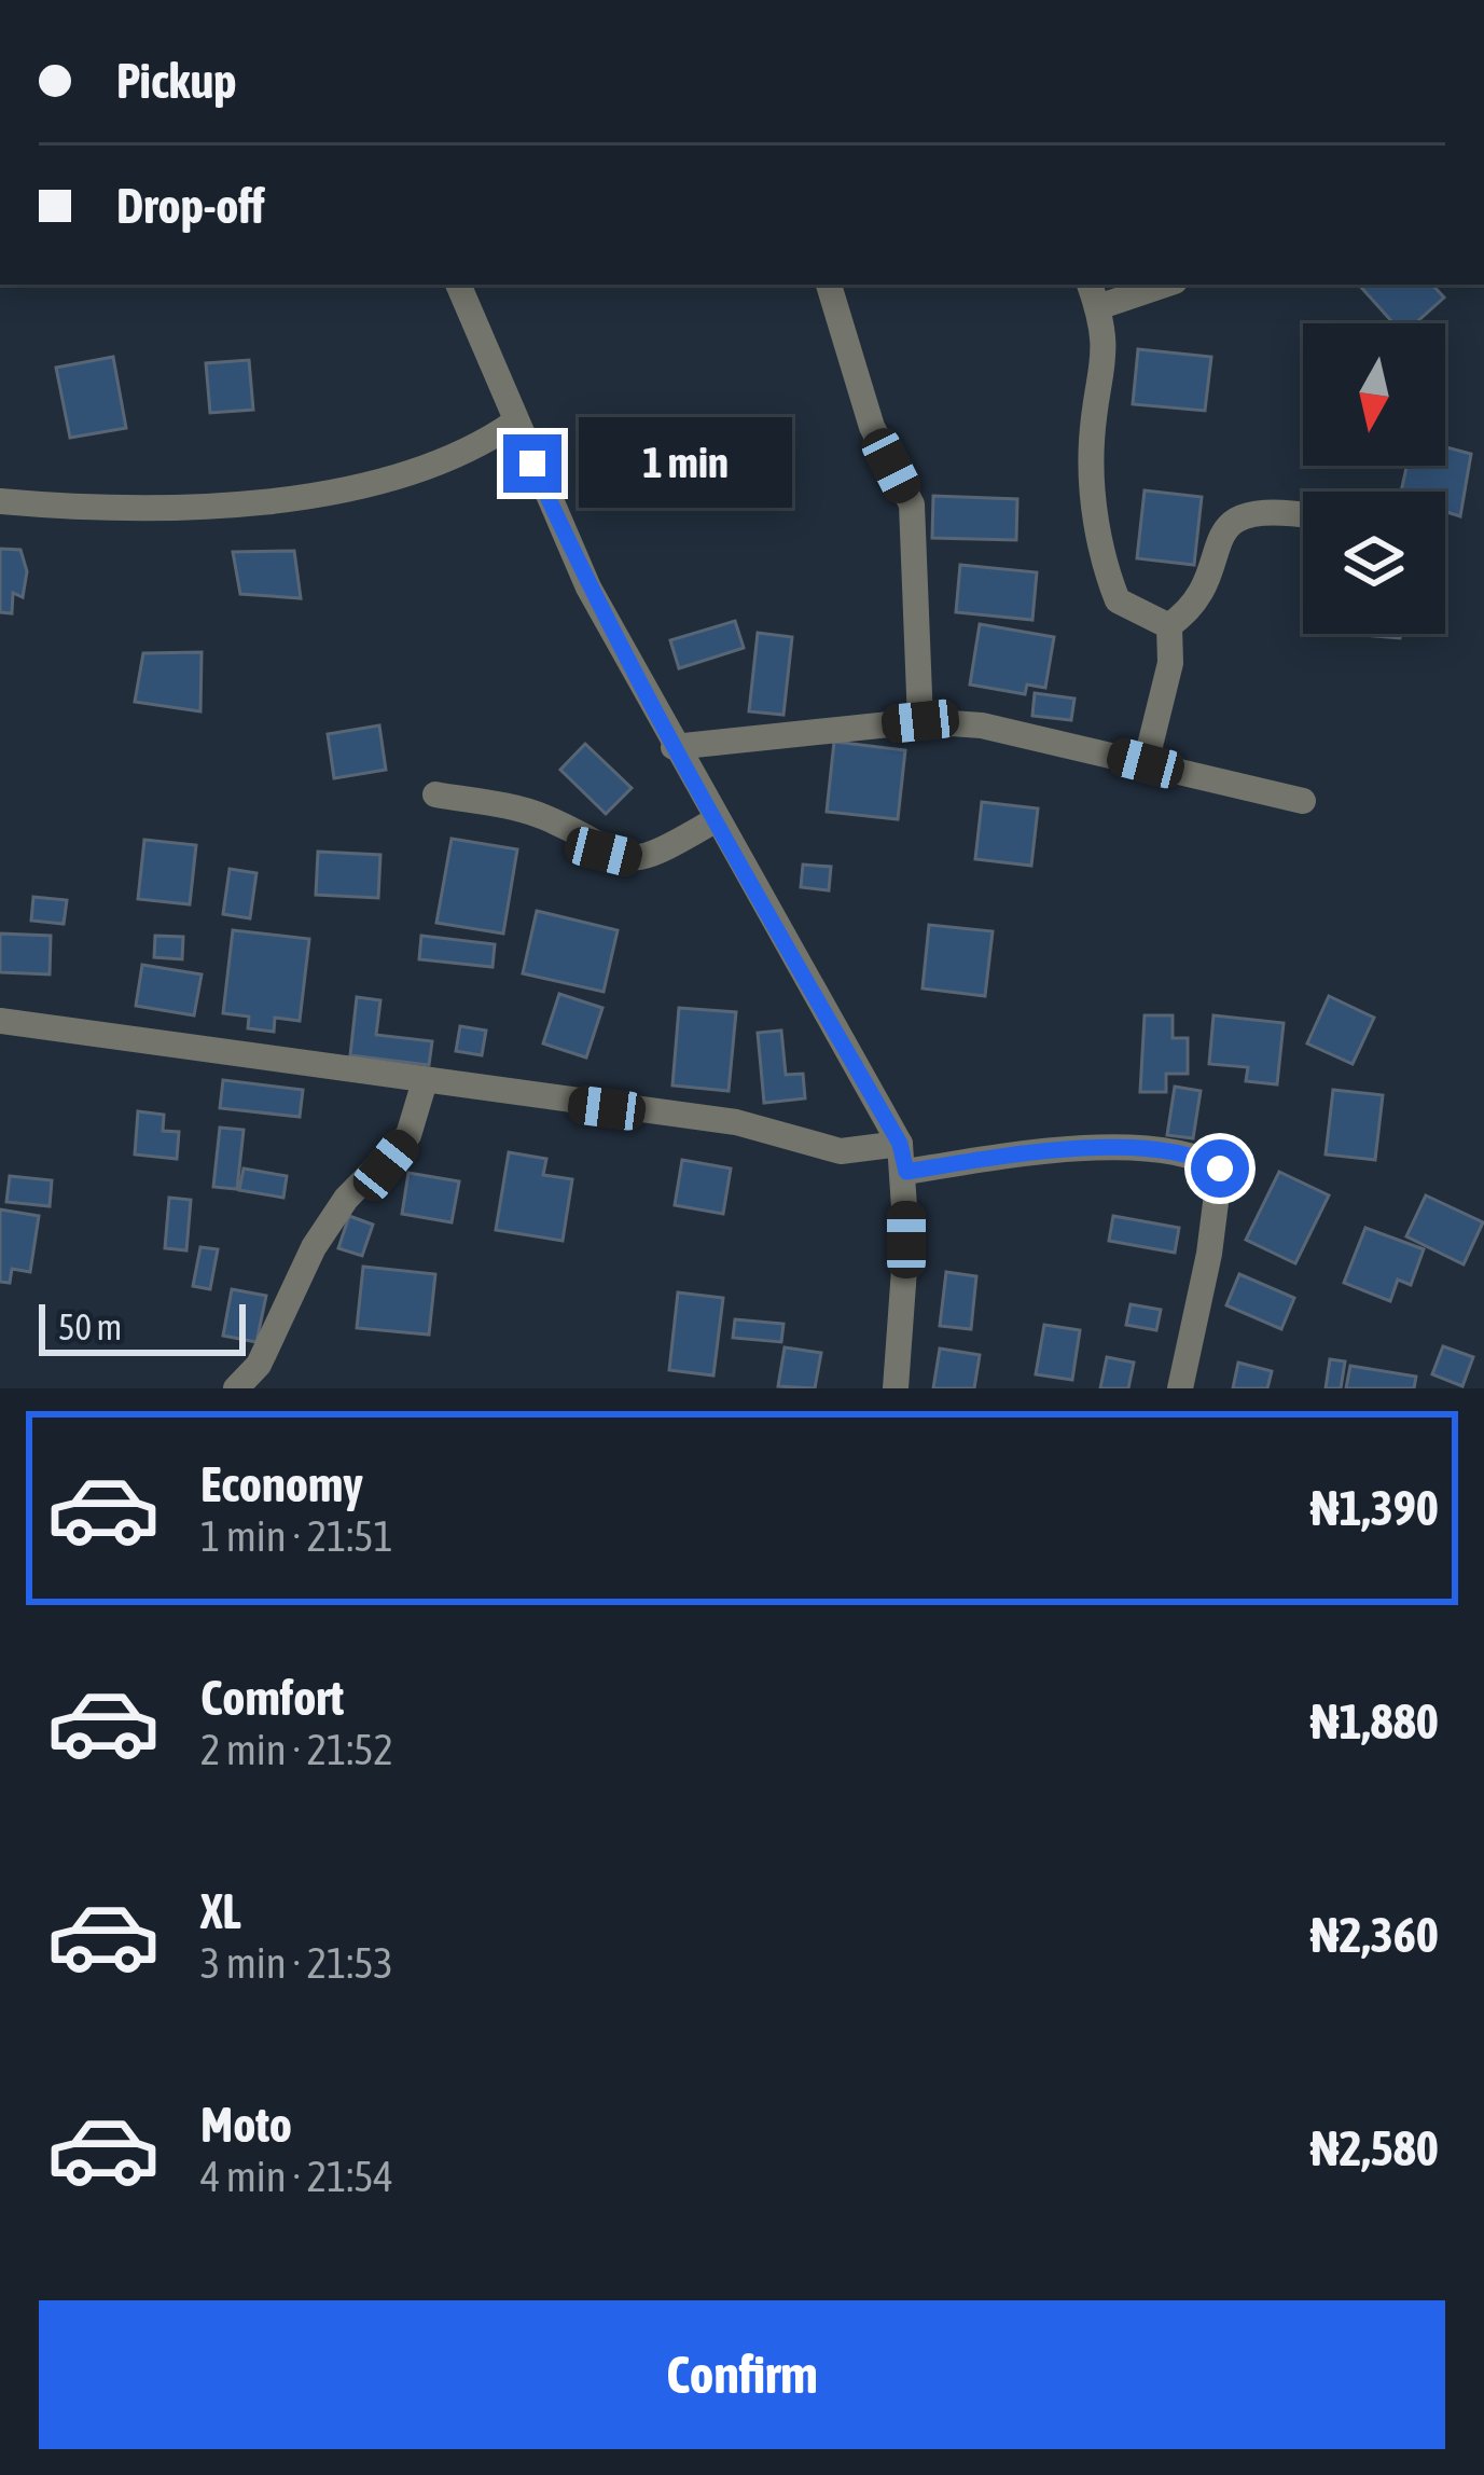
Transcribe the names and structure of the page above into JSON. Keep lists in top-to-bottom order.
{
  "scale_bar": "50 m",
  "north": "bottom",
  "page": {
    "banner": ["Pickup", "Drop-off"],
    "bubble": "1 min",
    "scale": "50 m",
    "list": [
      {
        "name": "Economy",
        "note": "1 min · 21:51",
        "value": "₦1,390"
      },
      {
        "name": "Comfort",
        "note": "2 min · 21:52",
        "value": "₦1,880"
      },
      {
        "name": "XL",
        "note": "3 min · 21:53",
        "value": "₦2,360"
      },
      {
        "name": "Moto",
        "note": "4 min · 21:54",
        "value": "₦2,580"
      }
    ],
    "buttons": "Confirm"
  }
}
